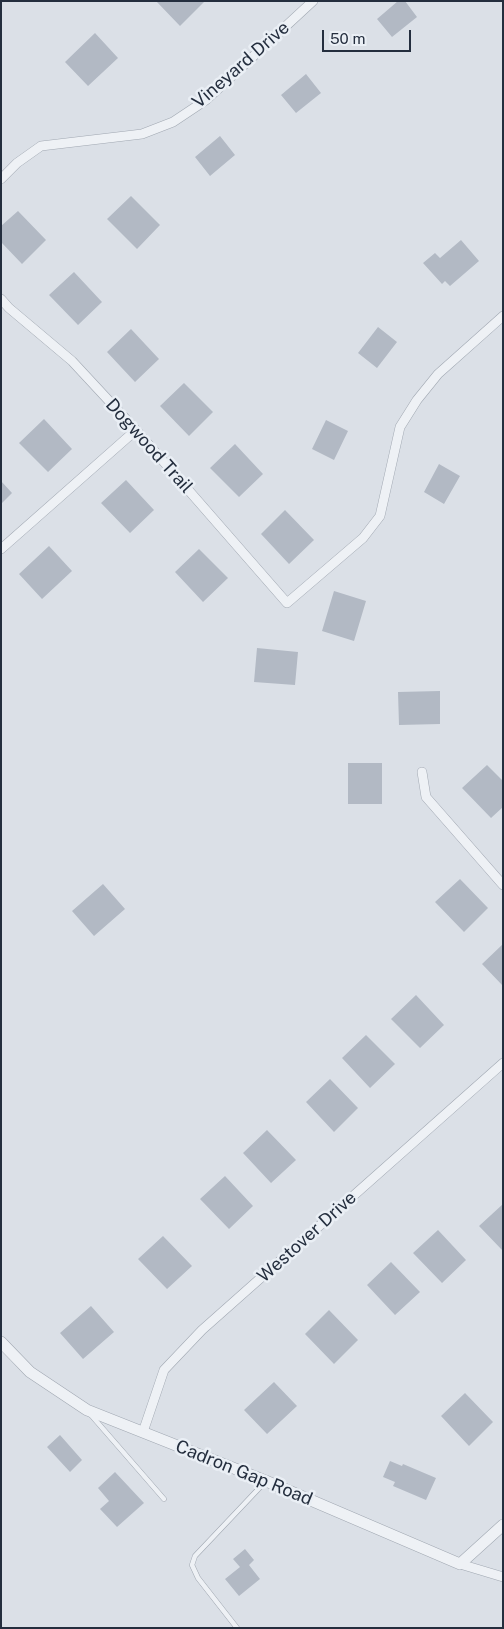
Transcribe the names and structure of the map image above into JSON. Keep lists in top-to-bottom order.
{
  "streets": {
    "street": [
      "Vineyard Drive",
      "Dogwood Trail",
      "Westover Drive",
      "Cadron Gap Road"
    ]
  },
  "crossings": [
    ["Westover Drive", "Cadron Gap Road"]
  ],
  "scale_bar": "50 m"
}
